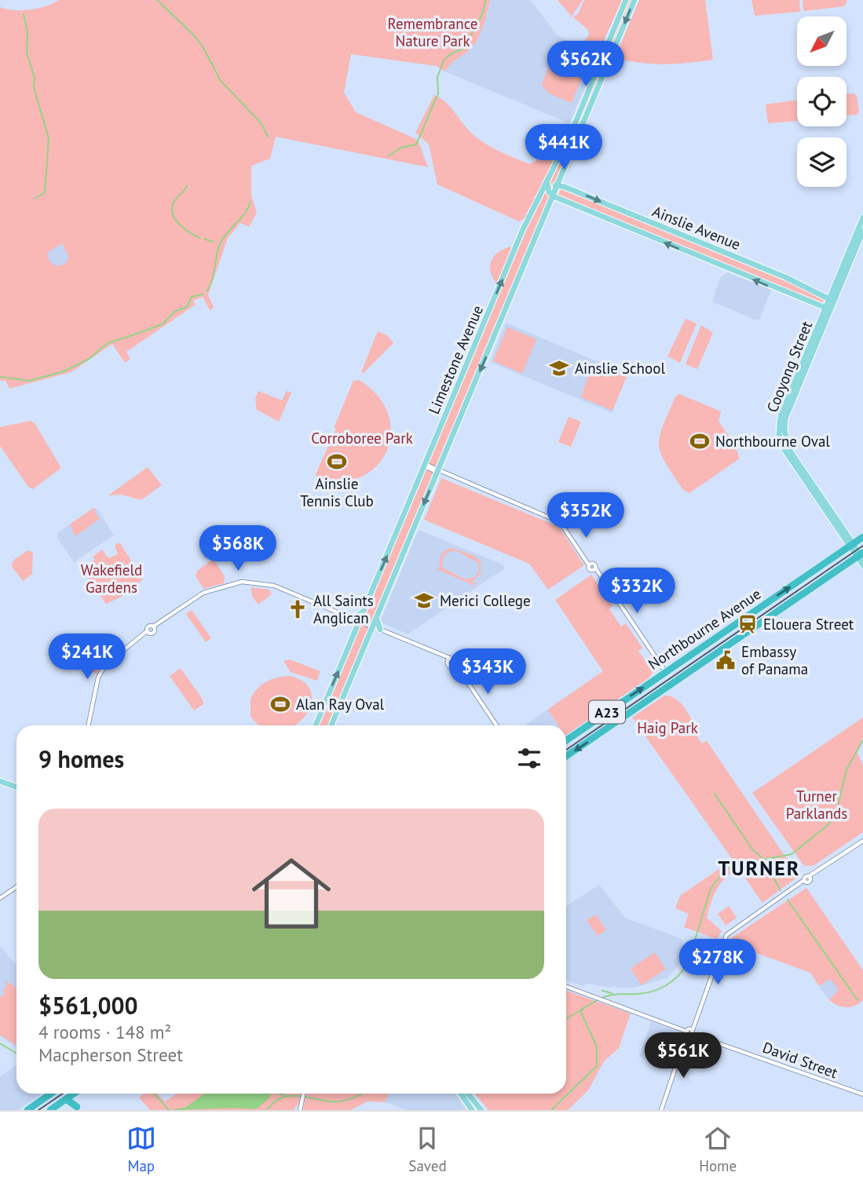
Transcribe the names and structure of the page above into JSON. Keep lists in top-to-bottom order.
{
  "streets": {
    "highway": ["Northbourne Avenue", "A23"],
    "main road": ["Ainslie Avenue", "Limestone Avenue", "Cooyong Street"],
    "street": ["David Street"]
  },
  "crossings": [
    ["Ainslie Avenue", "Limestone Avenue"],
    ["Ainslie Avenue", "Cooyong Street"],
    ["Cooyong Street", "Northbourne Avenue"]
  ],
  "districts": ["TURNER"],
  "parks": [
    "Remembrance Nature Park",
    "Corroboree Park",
    "Wakefield Gardens",
    "Haig Park",
    "Turner Parklands"
  ],
  "places": {
    "school or university": ["Ainslie School", "Merici College"],
    "sports": ["Northbourne Oval", "Ainslie Tennis Club", "Alan Ray Oval"],
    "church": ["All Saints Anglican"],
    "station": ["Elouera Street"],
    "public building": ["Embassy of Panama"]
  },
  "north": "bottom left",
  "page": {
    "price": [
      "$562K",
      "$441K",
      "$352K",
      "$568K",
      "$332K",
      "$241K",
      "$343K",
      "$278K",
      "$561K"
    ],
    "heading": "9 homes",
    "list": [
      {
        "name": "$561,000",
        "note": "4 rooms · 148 m² · Macpherson Street"
      }
    ],
    "tabs": ["Map", "Saved", "Home"]
  }
}
